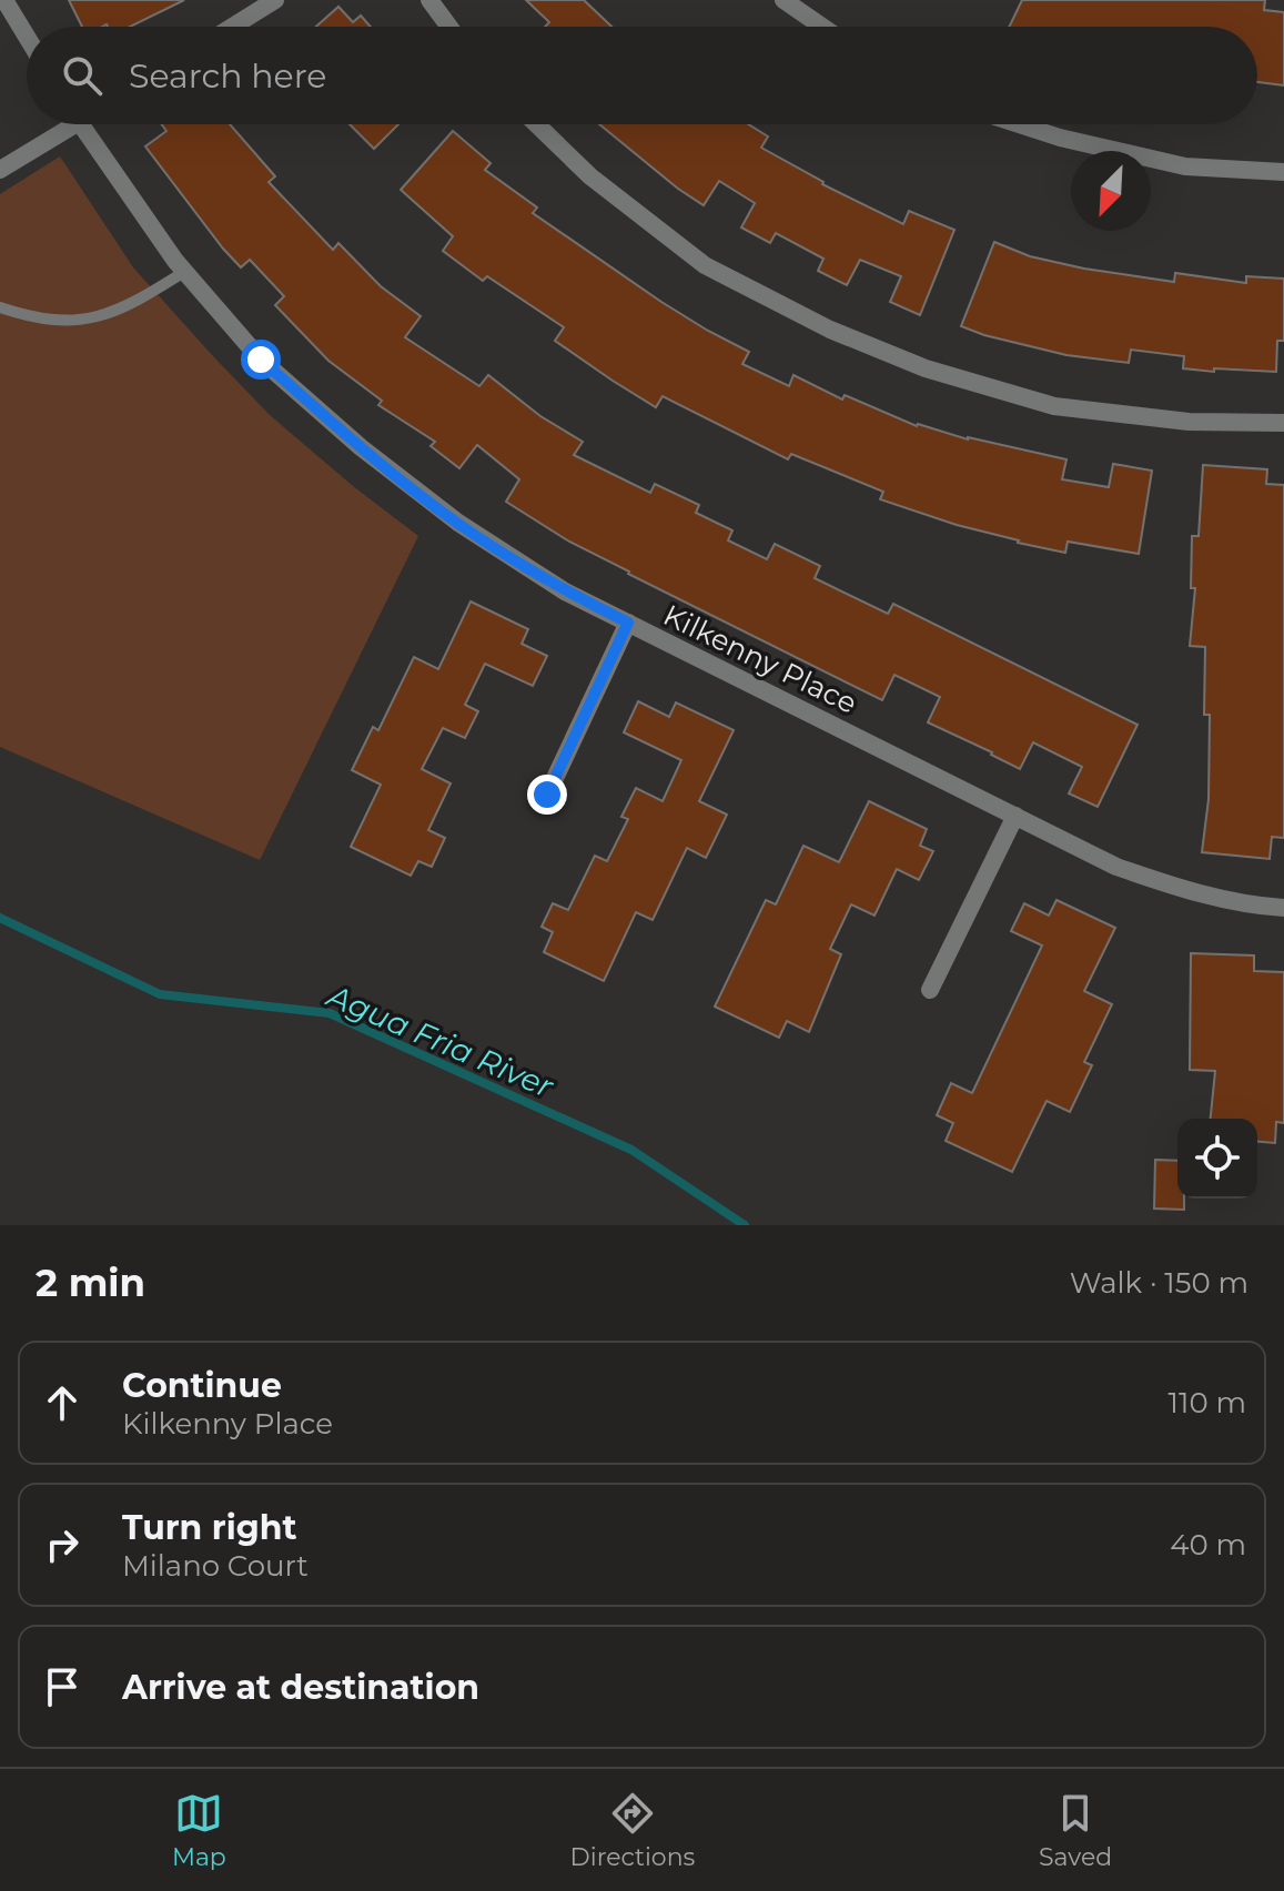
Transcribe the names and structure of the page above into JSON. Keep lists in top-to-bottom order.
{
  "streets": {
    "street": ["Kilkenny Place"]
  },
  "water": ["Agua Fria River"],
  "north": "bottom left",
  "page": {
    "search": "Search here",
    "heading": ["2 min", "Walk · 150 m"],
    "list": [
      ["Continue", "Kilkenny Place", "110 m"],
      ["Turn right", "Milano Court", "40 m"],
      "Arrive at destination"
    ],
    "nav": ["Map", "Directions", "Saved"]
  }
}
